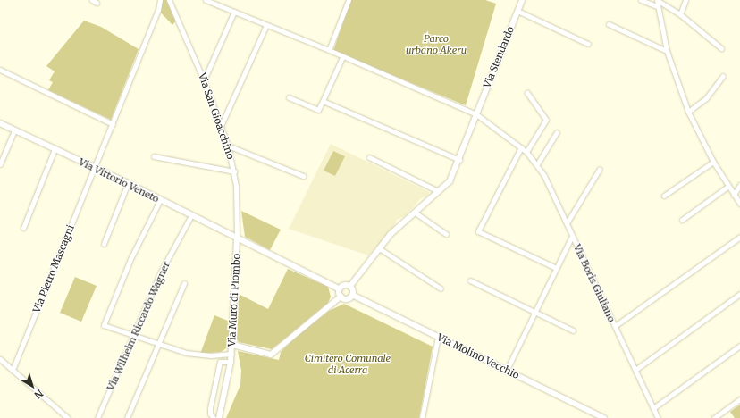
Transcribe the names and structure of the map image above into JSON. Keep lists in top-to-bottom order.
{
  "streets": {
    "street": [
      "Via Stendardo",
      "Via San Gioacchino",
      "Via Vittorio Veneto",
      "Via Pietro Mascagni",
      "Via Boris Giuliano",
      "Via Muro di Piombo",
      "Via Wilhelm Riccardo Wagner",
      "Via Molino Vecchio"
    ]
  },
  "crossings": [
    ["Via Stendardo", "Via Boris Giuliano"],
    ["Via Stendardo", "Via Molino Vecchio"],
    ["Via San Gioacchino", "Via Vittorio Veneto"],
    ["Via San Gioacchino", "Via Muro di Piombo"],
    ["Via Vittorio Veneto", "Via Pietro Mascagni"],
    ["Via Vittorio Veneto", "Via Muro di Piombo"],
    ["Via Vittorio Veneto", "Via Wilhelm Riccardo Wagner"]
  ],
  "parks": ["Parco urbano Akeru", "Cimitero Comunale di Acerra"],
  "north": "bottom right"
}
